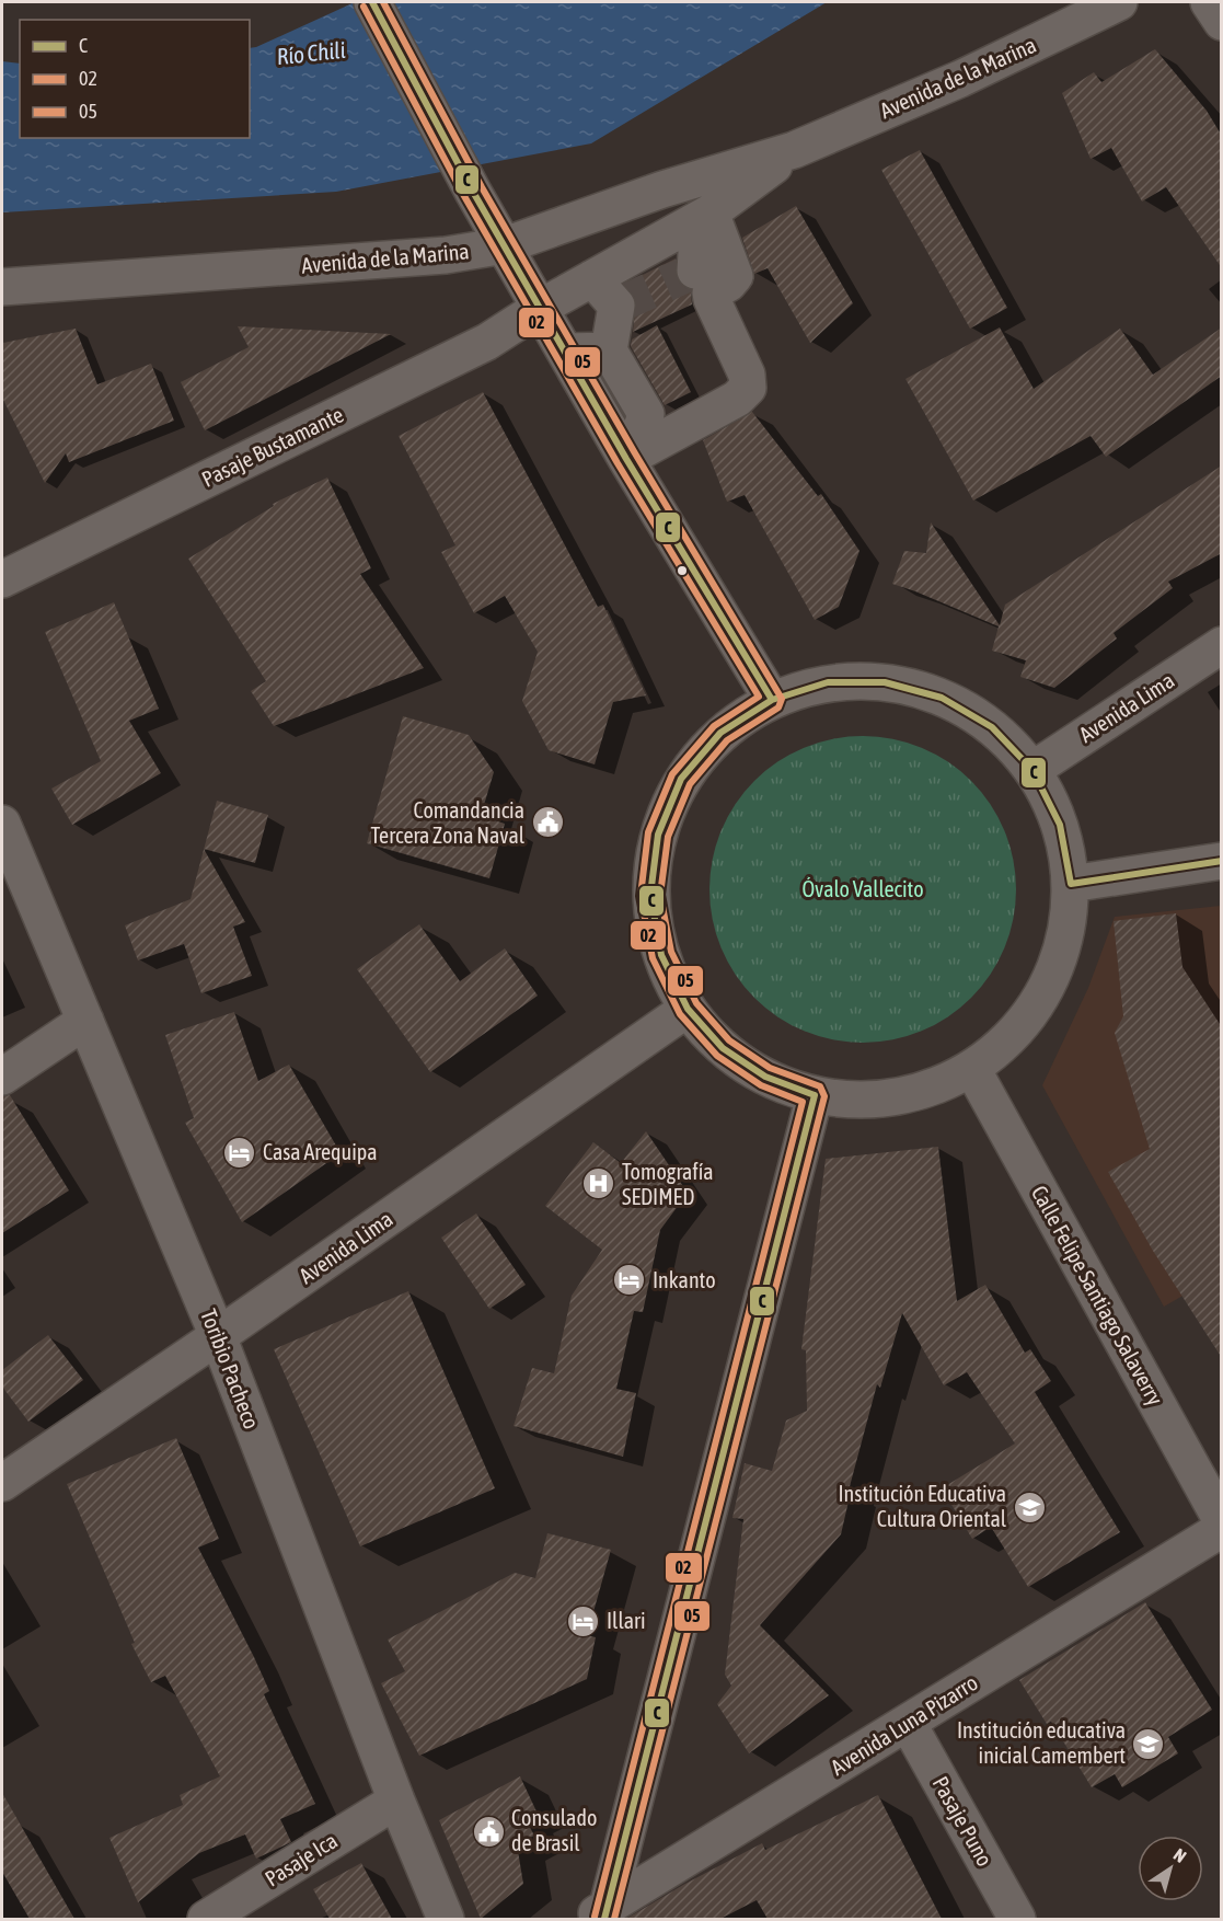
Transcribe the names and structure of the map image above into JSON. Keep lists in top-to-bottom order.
{
  "streets": {
    "street": [
      "Avenida de la Marina",
      "Pasaje Bustamante",
      "Avenida Lima",
      "Calle Felipe Santiago Salaverry",
      "Toribio Pacheco",
      "Avenida Luna Pizarro",
      "Pasaje Puno",
      "Pasaje Ica"
    ]
  },
  "crossings": [
    ["Avenida de la Marina", "Pasaje Bustamante"],
    ["Avenida Lima", "Toribio Pacheco"],
    ["Toribio Pacheco", "Pasaje Ica"],
    ["Avenida Luna Pizarro", "Pasaje Puno"]
  ],
  "water": ["Río Chili"],
  "parks": ["Óvalo Vallecito"],
  "places": {
    "public building": ["Comandancia Tercera Zona Naval", "Consulado de Brasil"],
    "hotel": ["Casa Arequipa", "Inkanto", "Illari"],
    "hospital": ["Tomografía SEDIMED"],
    "school or university": ["Institución Educativa Cultura Oriental", "Institución educativa inicial Camembert"]
  },
  "lines": ["transit line C", "transit line 05", "transit line 02"],
  "legend": ["C", "02", "05"],
  "north": "top right"
}
